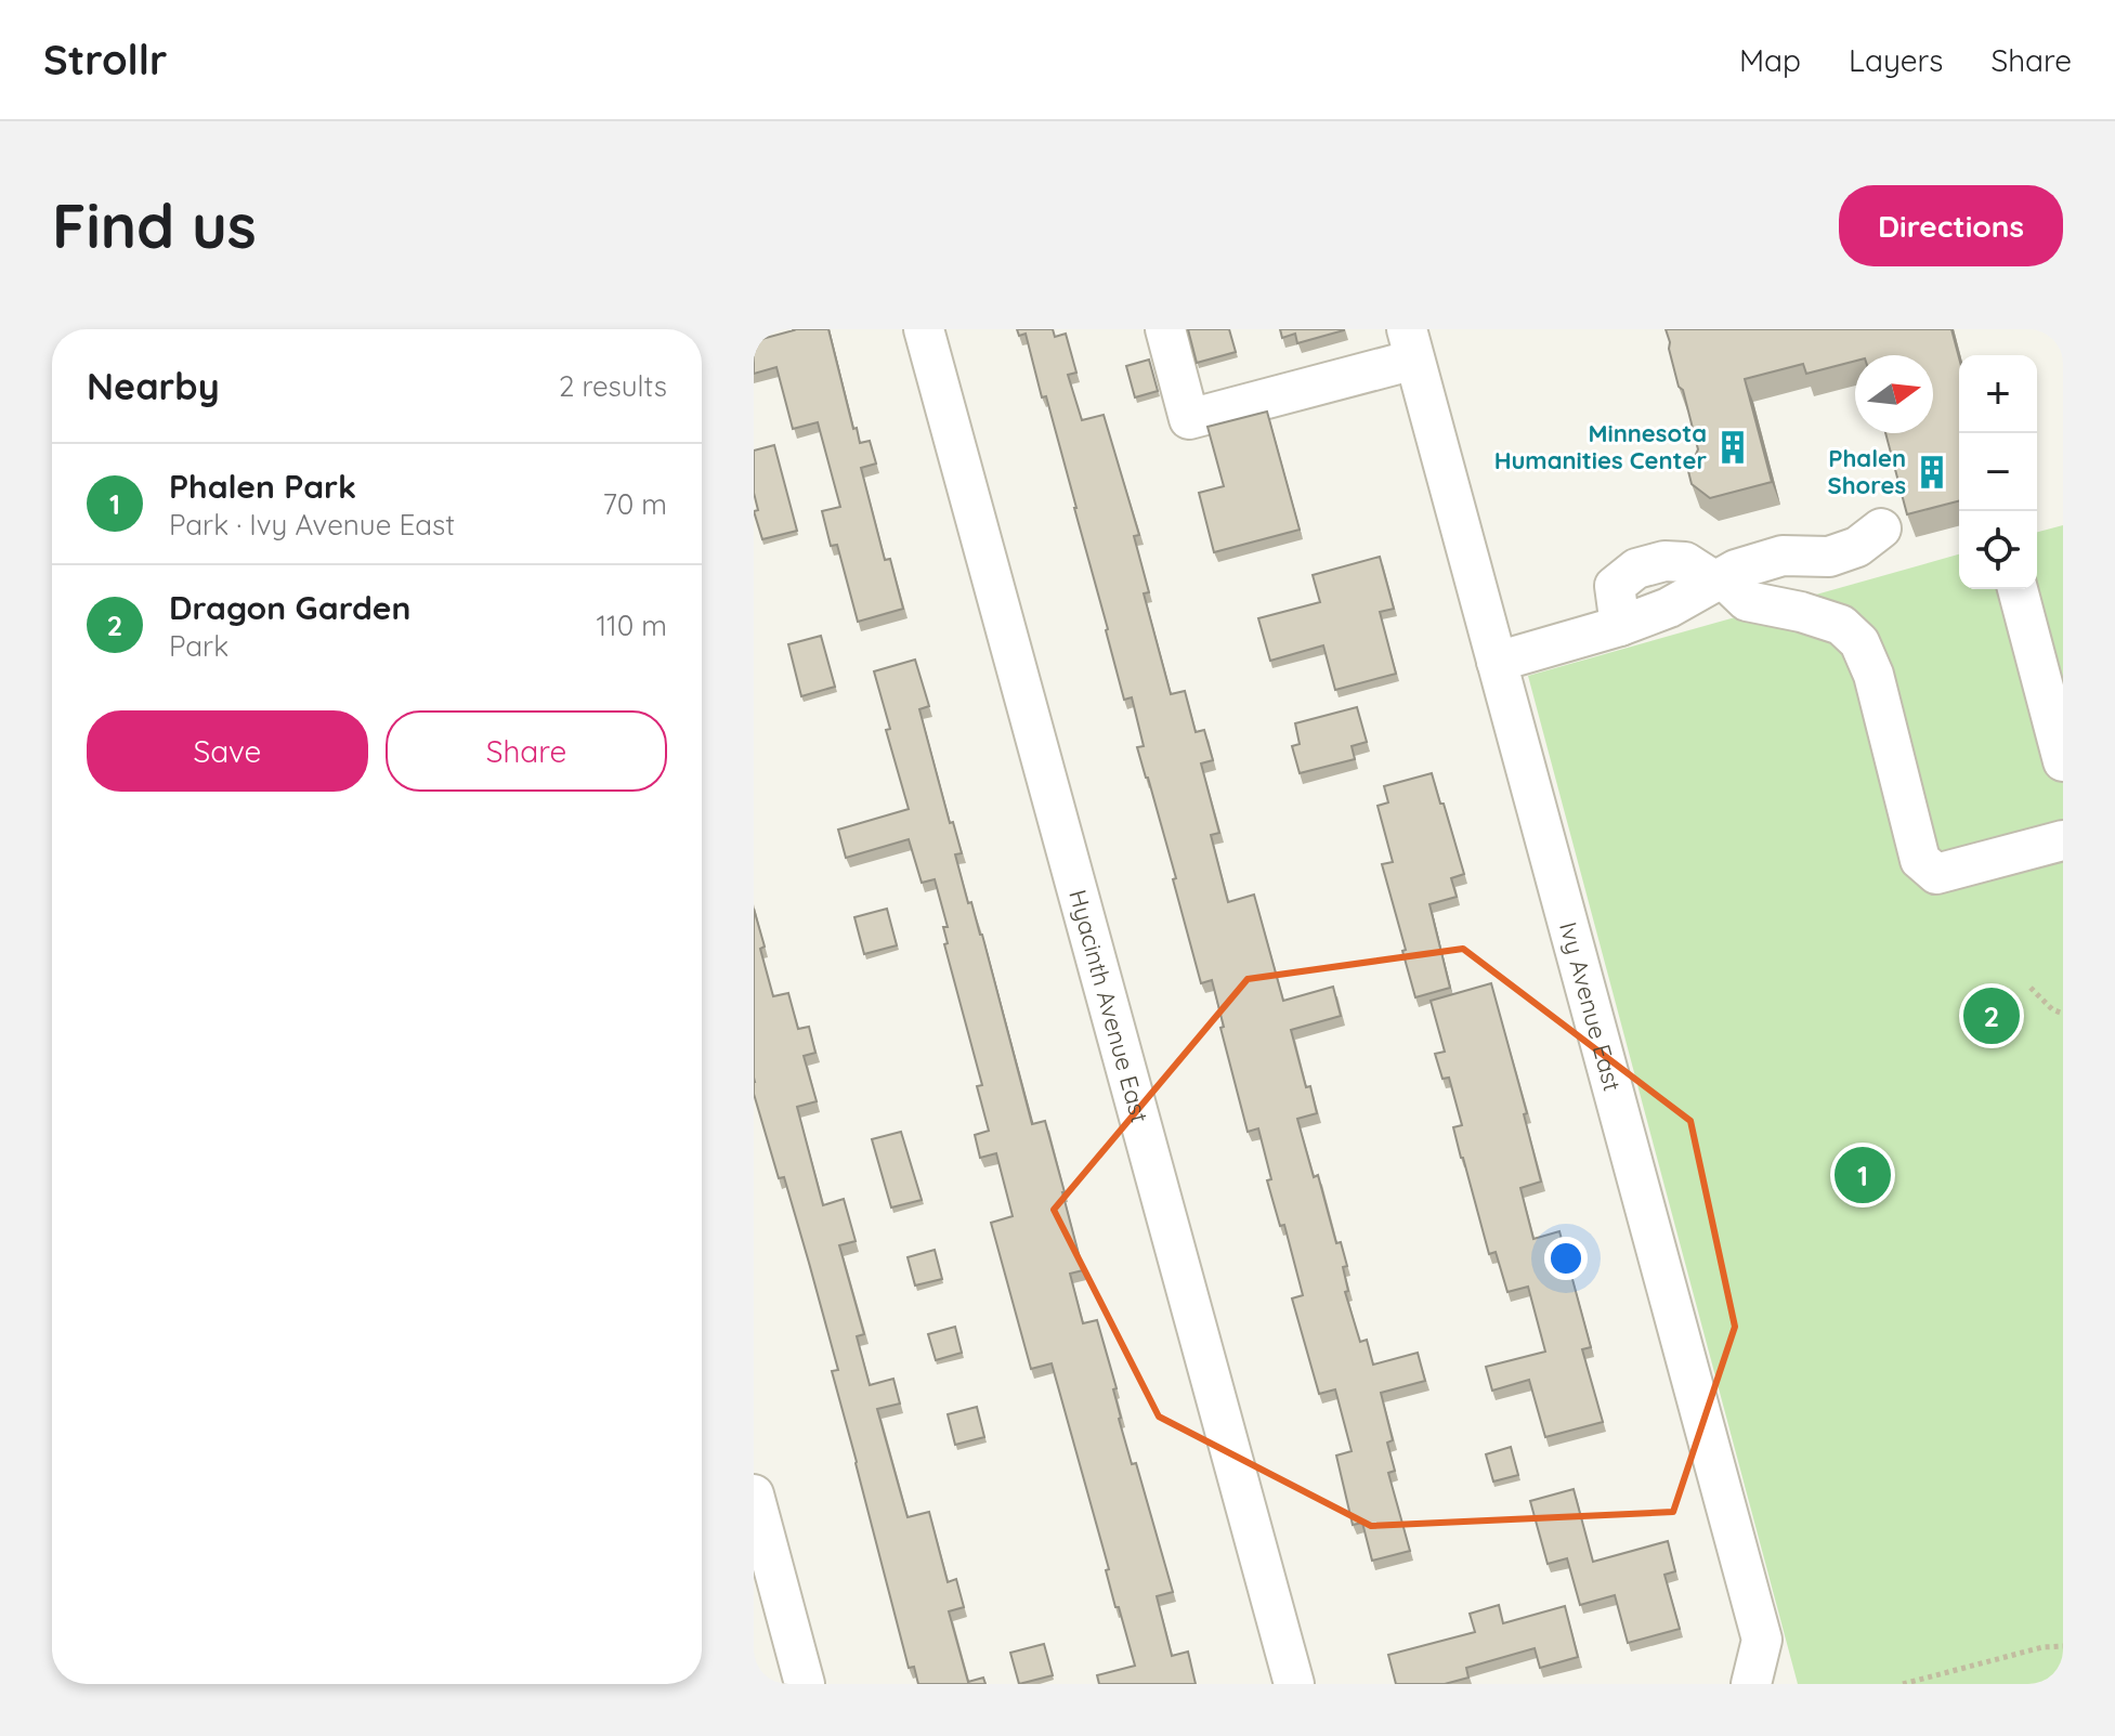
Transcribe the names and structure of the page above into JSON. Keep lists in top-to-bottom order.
{
  "streets": {
    "street": ["Ivy Avenue East", "Hyacinth Avenue East"]
  },
  "places": {
    "building": ["Minnesota Humanities Center", "Phalen Shores"]
  },
  "north": "right",
  "page": {
    "header": "Strollr",
    "nav": ["Map", "Layers", "Share"],
    "buttons": [
      "Directions",
      ["Save", "Share"]
    ],
    "title": "Find us",
    "heading": ["Nearby", "2 results"],
    "map_buttons": ["+", "−"],
    "list": [
      {
        "mark": "1",
        "name": "Phalen Park",
        "note": "Park · Ivy Avenue East",
        "value": "70 m"
      },
      {
        "mark": "2",
        "name": "Dragon Garden",
        "note": "Park",
        "value": "110 m"
      }
    ],
    "pins": ["2", "1"]
  }
}
